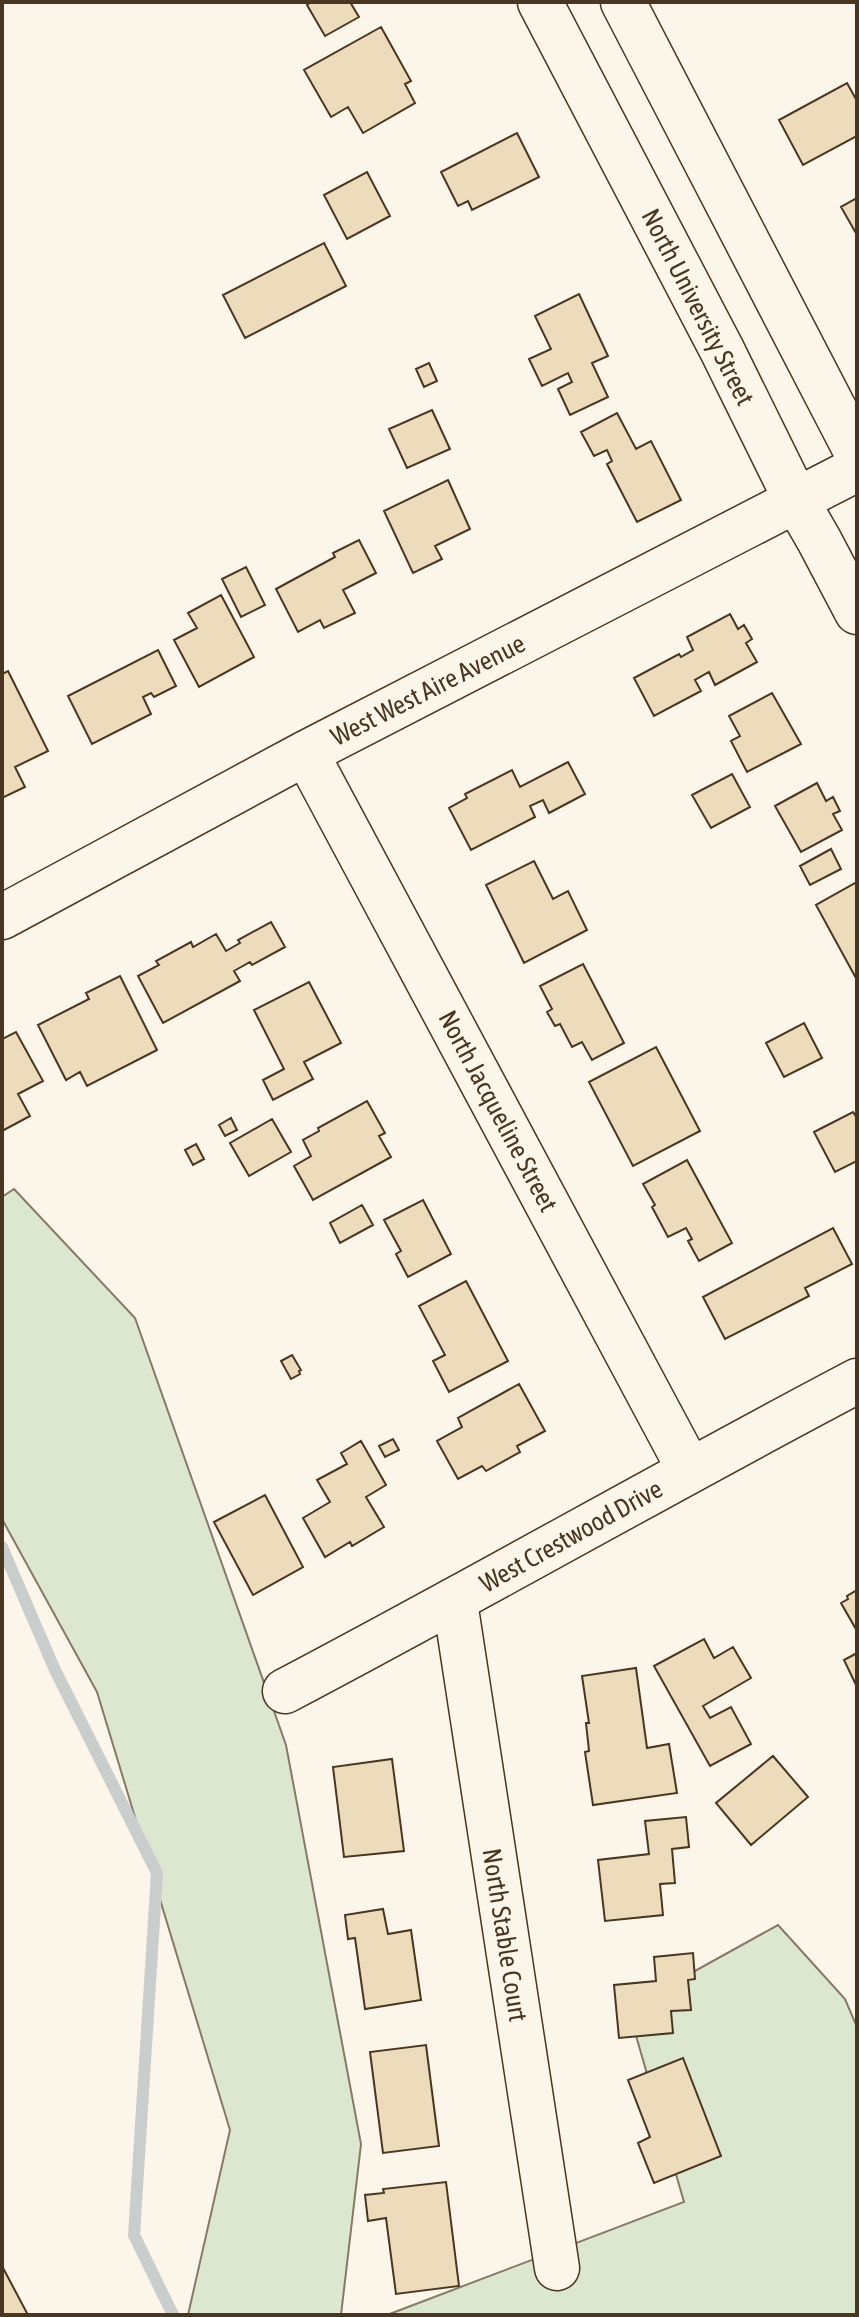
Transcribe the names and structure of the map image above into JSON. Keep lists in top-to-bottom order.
{
  "streets": {
    "street": [
      "North University Street",
      "West West Aire Avenue",
      "North Jacqueline Street",
      "West Crestwood Drive",
      "North Stable Court"
    ]
  },
  "crossings": [
    ["North University Street", "West West Aire Avenue"],
    ["West West Aire Avenue", "North Jacqueline Street"],
    ["North Jacqueline Street", "West Crestwood Drive"],
    ["West Crestwood Drive", "North Stable Court"]
  ]
}
